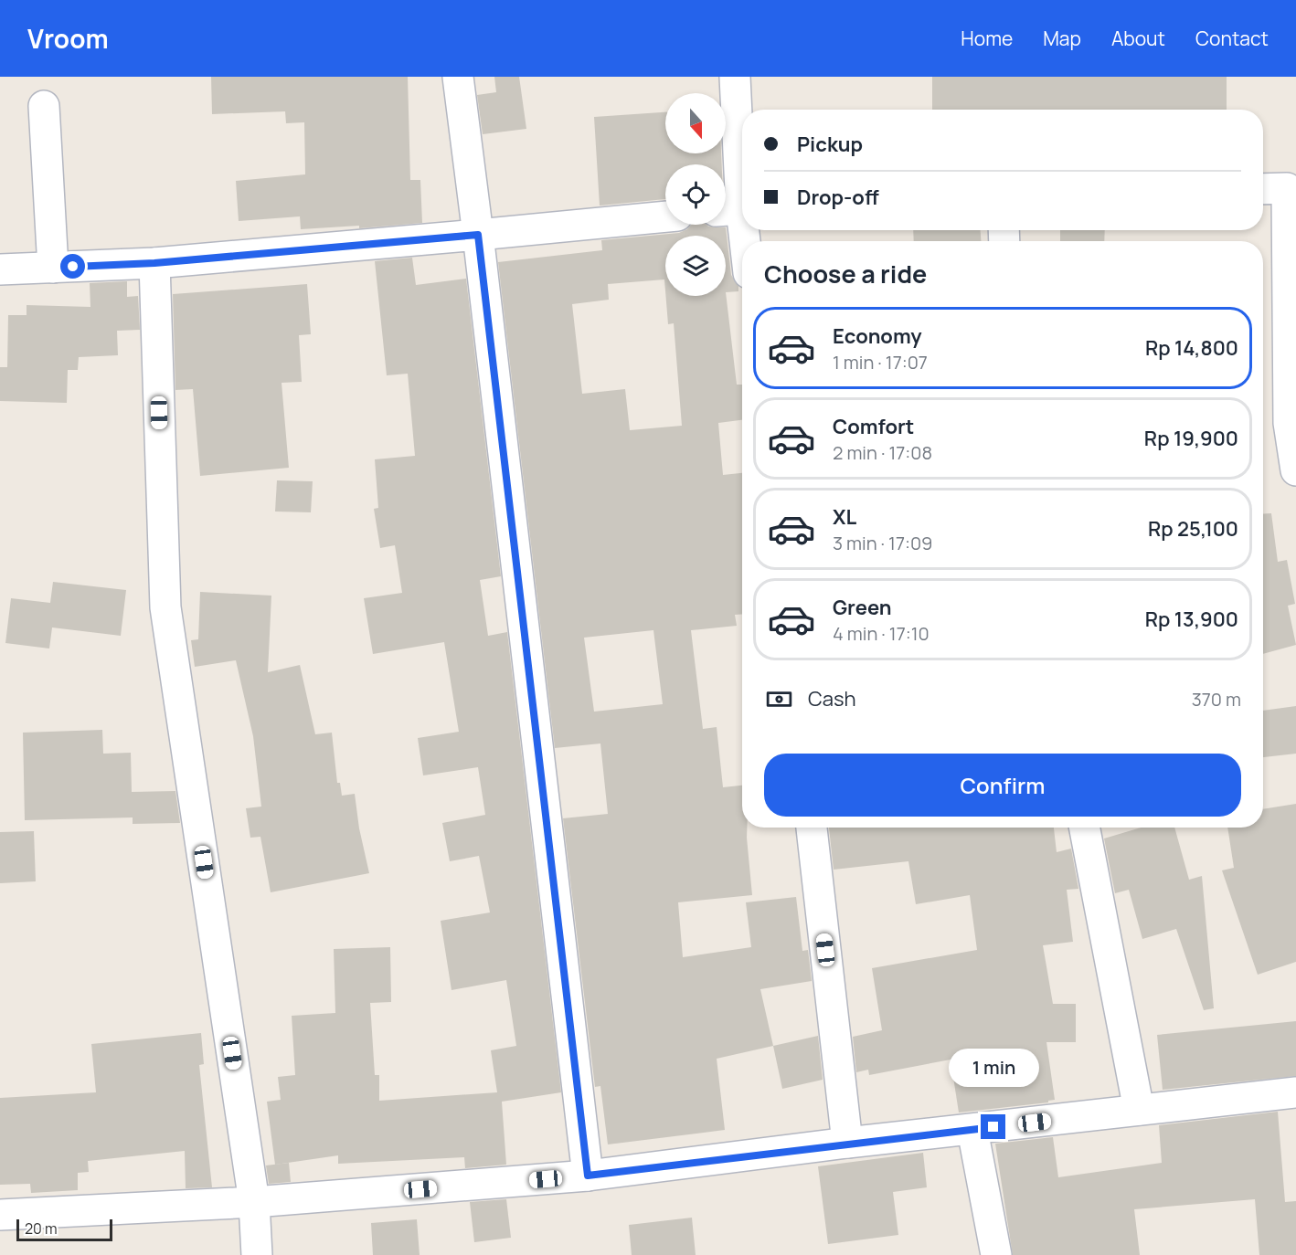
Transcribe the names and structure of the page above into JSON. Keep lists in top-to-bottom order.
{
  "scale_bar": "20 m",
  "north": "bottom",
  "page": {
    "header": "Vroom",
    "nav": [
      "Home",
      "Map",
      "About",
      "Contact"
    ],
    "banner": ["Pickup", "Drop-off"],
    "heading": "Choose a ride",
    "list": [
      {
        "name": "Economy",
        "note": "1 min · 17:07",
        "value": "Rp 14,800"
      },
      {
        "name": "Comfort",
        "note": "2 min · 17:08",
        "value": "Rp 19,900"
      },
      {
        "name": "XL",
        "note": "3 min · 17:09",
        "value": "Rp 25,100"
      },
      {
        "name": "Green",
        "note": "4 min · 17:10",
        "value": "Rp 13,900"
      }
    ],
    "pay": ["Cash", "370 m"],
    "buttons": "Confirm",
    "bubble": "1 min",
    "scale": "20 m"
  }
}
